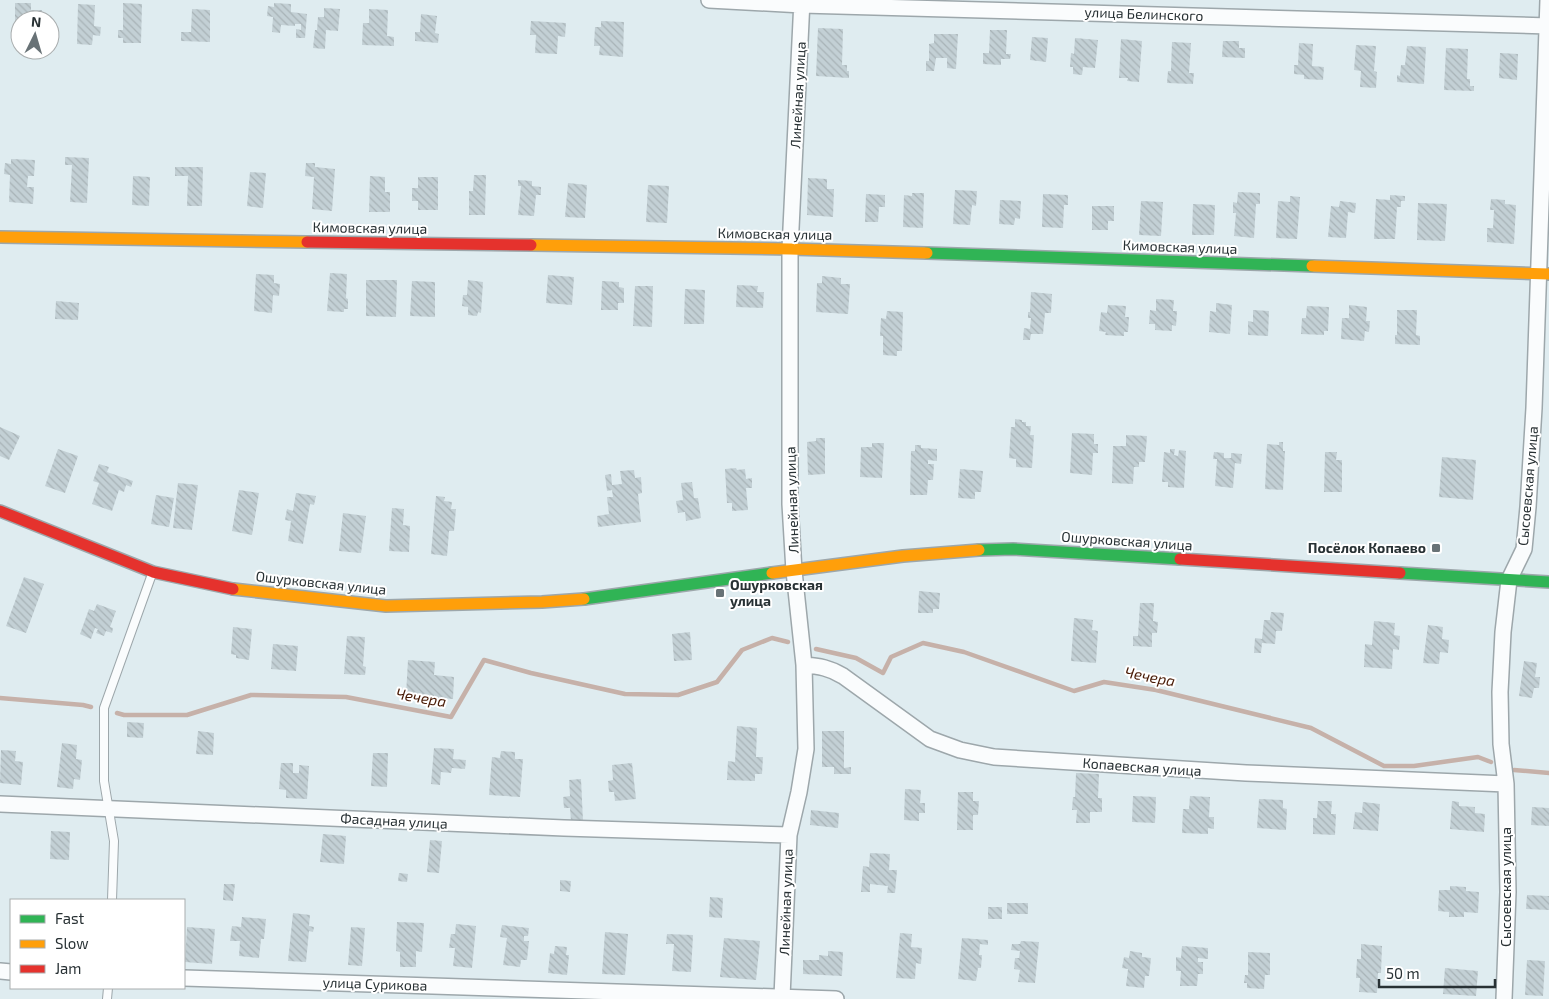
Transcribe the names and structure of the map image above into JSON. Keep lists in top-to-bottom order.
{
  "streets": {
    "street": [
      "улица Белинского",
      "Линейная улица",
      "Кимовская улица",
      "Сысоевская улица",
      "Ошурковская улица",
      "Копаевская улица",
      "Фасадная улица",
      "улица Сурикова"
    ]
  },
  "crossings": [
    ["улица Белинского", "Линейная улица"],
    ["улица Белинского", "Сысоевская улица"],
    ["Линейная улица", "Кимовская улица"],
    ["Линейная улица", "Ошурковская улица"],
    ["Линейная улица", "Копаевская улица"],
    ["Линейная улица", "Фасадная улица"],
    ["Линейная улица", "улица Сурикова"],
    ["Кимовская улица", "Сысоевская улица"],
    ["Сысоевская улица", "Ошурковская улица"],
    ["Сысоевская улица", "Копаевская улица"]
  ],
  "water": ["Чечера"],
  "places": {
    "transit": ["Посёлок Копаево", "Ошурковская улица"]
  },
  "legend": ["Fast", "Slow", "Jam"],
  "scale_bar": "50 m",
  "north": "top"
}
